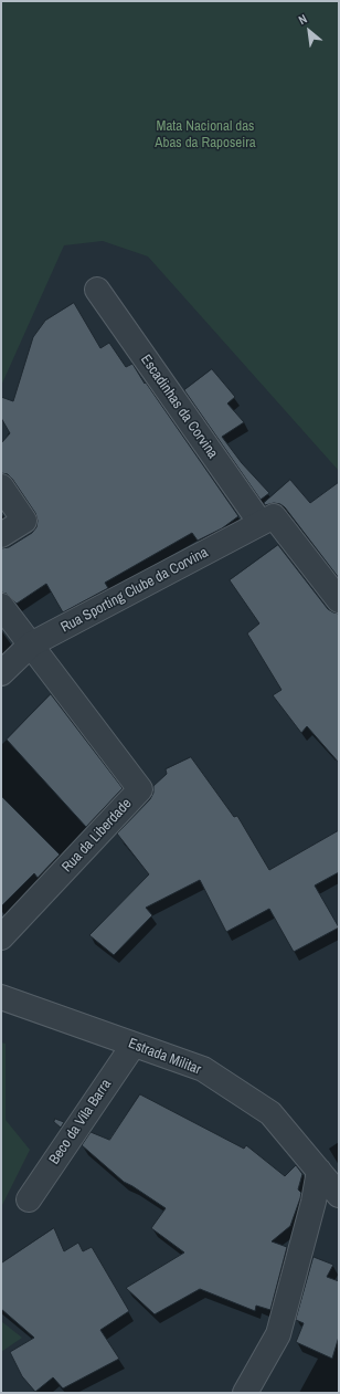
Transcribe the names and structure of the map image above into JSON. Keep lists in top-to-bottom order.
{
  "streets": {
    "street": [
      "Escadinhas da Corvina",
      "Rua Sporting Clube da Corvina",
      "Rua da Liberdade",
      "Estrada Militar",
      "Beco da Vila Barra"
    ]
  },
  "crossings": [
    ["Escadinhas da Corvina", "Rua Sporting Clube da Corvina"],
    ["Rua Sporting Clube da Corvina", "Rua da Liberdade"],
    ["Estrada Militar", "Beco da Vila Barra"]
  ],
  "parks": ["Mata Nacional das Abas da Raposeira"],
  "north": "top left"
}
